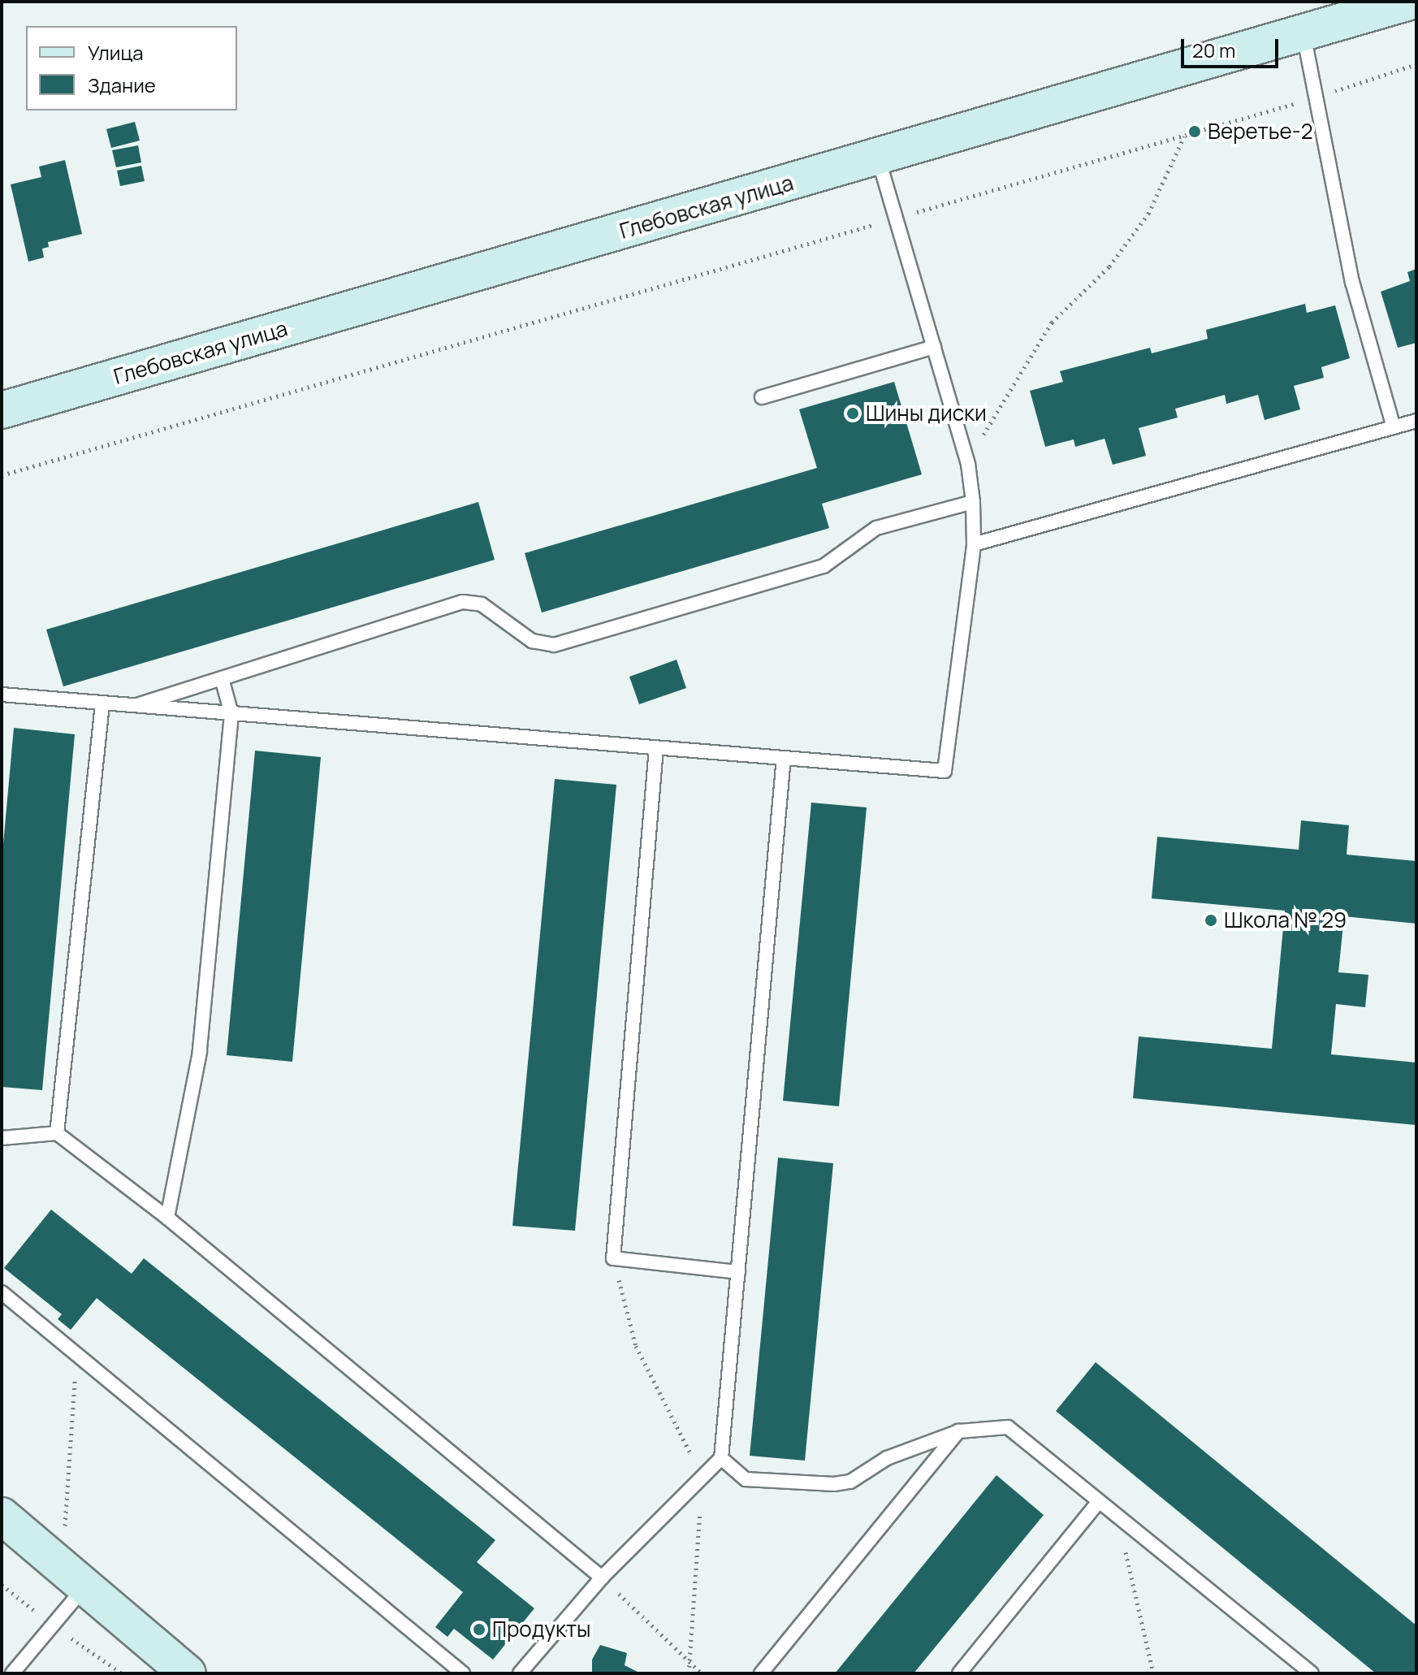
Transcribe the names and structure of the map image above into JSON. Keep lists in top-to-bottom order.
{
  "streets": {
    "main road": ["Глебовская улица"]
  },
  "places": [
    "Веретье-2",
    "Шины диски",
    "Школа № 29",
    "Продукты"
  ],
  "legend": ["Улица", "Здание"],
  "scale_bar": "20 m"
}
